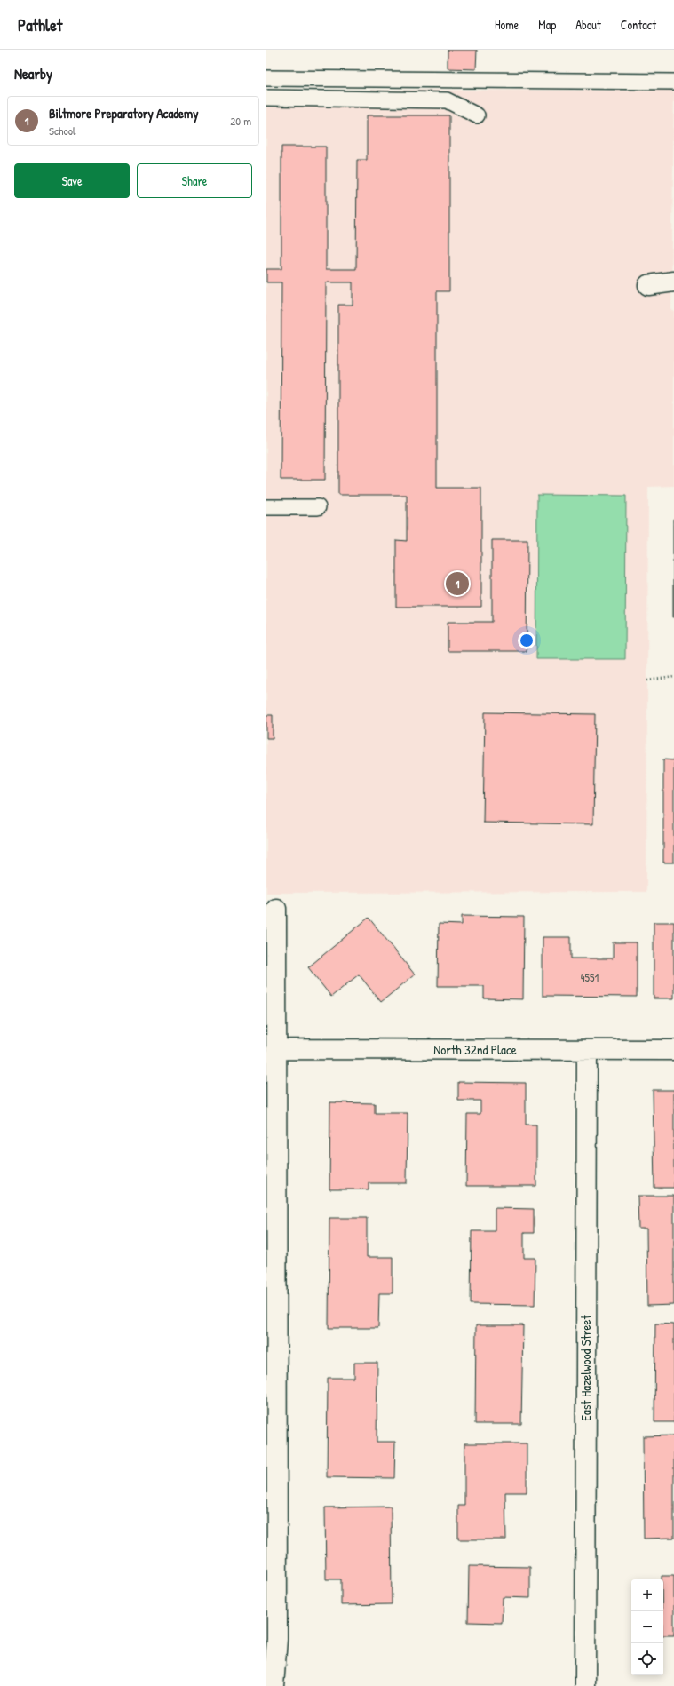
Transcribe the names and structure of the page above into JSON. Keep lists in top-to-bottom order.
{
  "streets": {
    "street": ["North 32nd Place", "East Hazelwood Street"]
  },
  "crossings": [
    ["North 32nd Place", "East Hazelwood Street"]
  ],
  "house_numbers": ["4551"],
  "page": {
    "header": "Pathlet",
    "nav": [
      "Home",
      "Map",
      "About",
      "Contact"
    ],
    "heading": "Nearby",
    "list": [
      {
        "mark": "1",
        "name": "Biltmore Preparatory Academy",
        "note": "School",
        "value": "20 m"
      }
    ],
    "buttons": ["Save", "Share"],
    "pins": "1",
    "map_buttons": ["+", "−"]
  }
}
